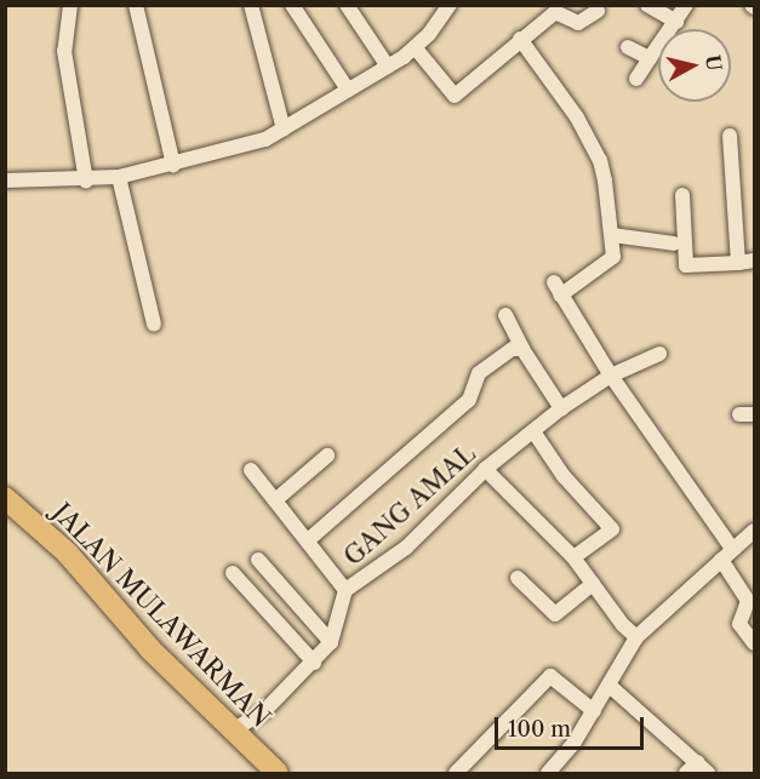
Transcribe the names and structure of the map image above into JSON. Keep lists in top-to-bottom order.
{
  "streets": {
    "highway": ["JALAN MULAWARMAN"],
    "street": ["GANG AMAL"]
  },
  "scale_bar": "100 m",
  "north": "right"
}
